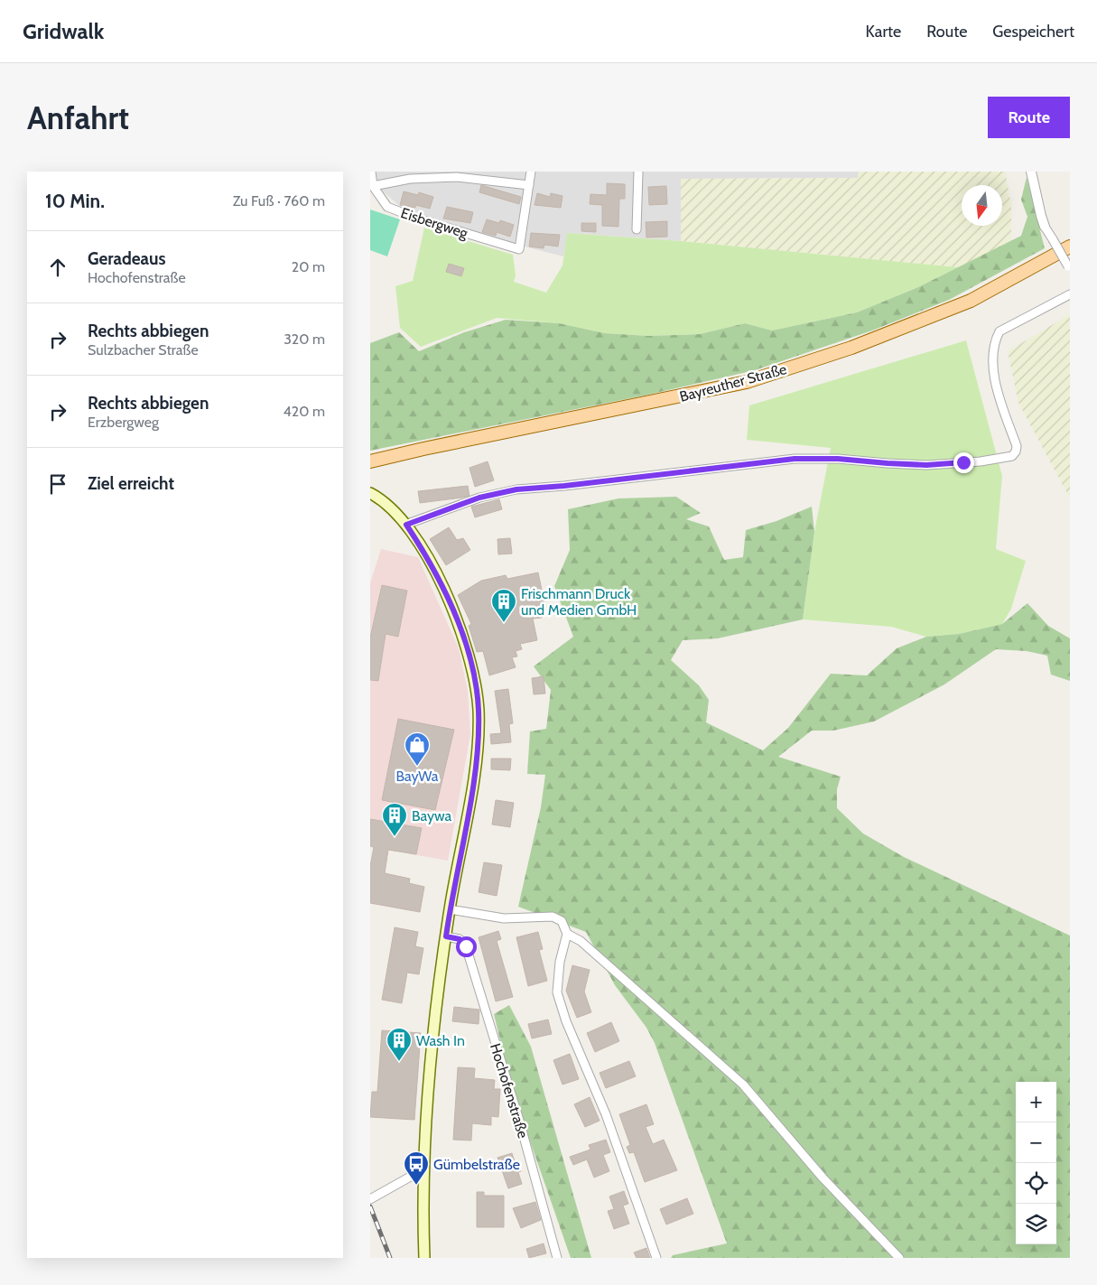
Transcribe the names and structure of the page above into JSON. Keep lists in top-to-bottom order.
{
  "streets": {
    "main road": ["Bayreuther Straße"],
    "street": ["Eisbergweg", "Hochofenstraße"]
  },
  "places": {
    "building": ["Frischmann Druck und Medien GmbH", "Baywa", "Wash In"],
    "shop": ["BayWa"],
    "bus stop": ["Gümbelstraße"]
  },
  "north": "bottom",
  "page": {
    "header": "Gridwalk",
    "nav": ["Karte", "Route", "Gespeichert"],
    "buttons": "Route",
    "title": "Anfahrt",
    "heading": ["10 Min.", "Zu Fuß · 760 m"],
    "list": [
      ["Geradeaus", "Hochofenstraße", "20 m"],
      ["Rechts abbiegen", "Sulzbacher Straße", "320 m"],
      ["Rechts abbiegen", "Erzbergweg", "420 m"],
      "Ziel erreicht"
    ],
    "map_buttons": ["+", "−"]
  }
}
